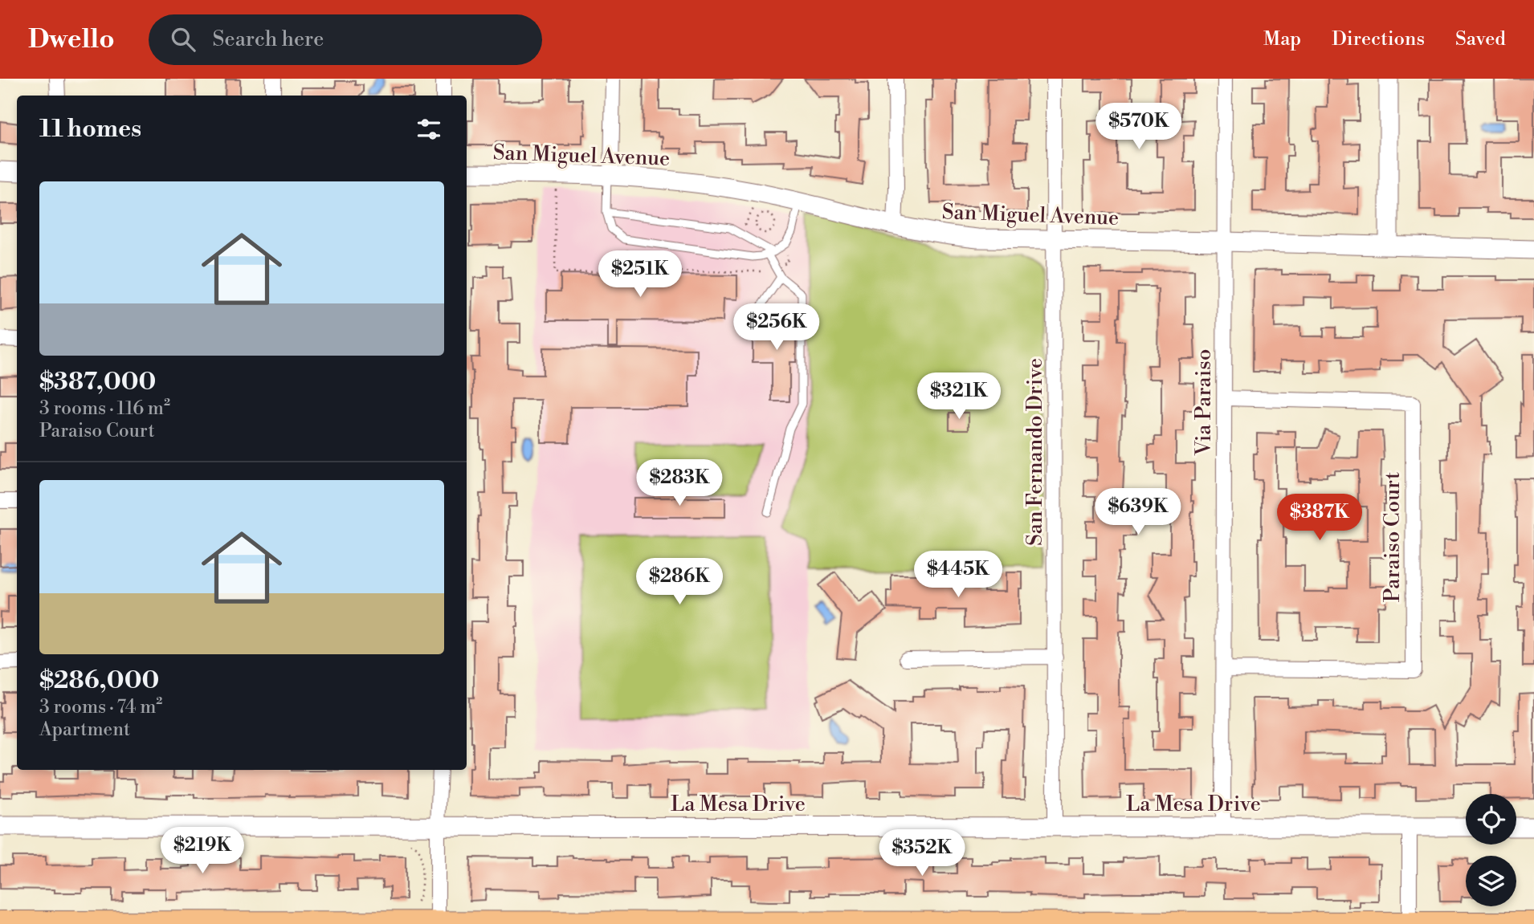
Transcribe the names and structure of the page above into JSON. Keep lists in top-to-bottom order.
{
  "streets": {
    "street": [
      "San Miguel Avenue",
      "Via Paraiso",
      "San Fernando Drive",
      "Paraiso Court",
      "La Mesa Drive"
    ]
  },
  "crossings": [
    ["San Miguel Avenue", "Via Paraiso"],
    ["San Miguel Avenue", "San Fernando Drive"],
    ["Via Paraiso", "Paraiso Court"],
    ["Via Paraiso", "La Mesa Drive"],
    ["San Fernando Drive", "La Mesa Drive"]
  ],
  "page": {
    "header": "Dwello",
    "search": "Search here",
    "nav": ["Map", "Directions", "Saved"],
    "heading": "11 homes",
    "price": [
      "$570K",
      "$251K",
      "$256K",
      "$321K",
      "$283K",
      "$639K",
      "$387K",
      "$445K",
      "$286K",
      "$219K",
      "$352K"
    ],
    "list": [
      {
        "name": "$387,000",
        "note": "3 rooms · 116 m² · Paraiso Court"
      },
      {
        "name": "$286,000",
        "note": "3 rooms · 74 m² · Apartment"
      }
    ]
  }
}
